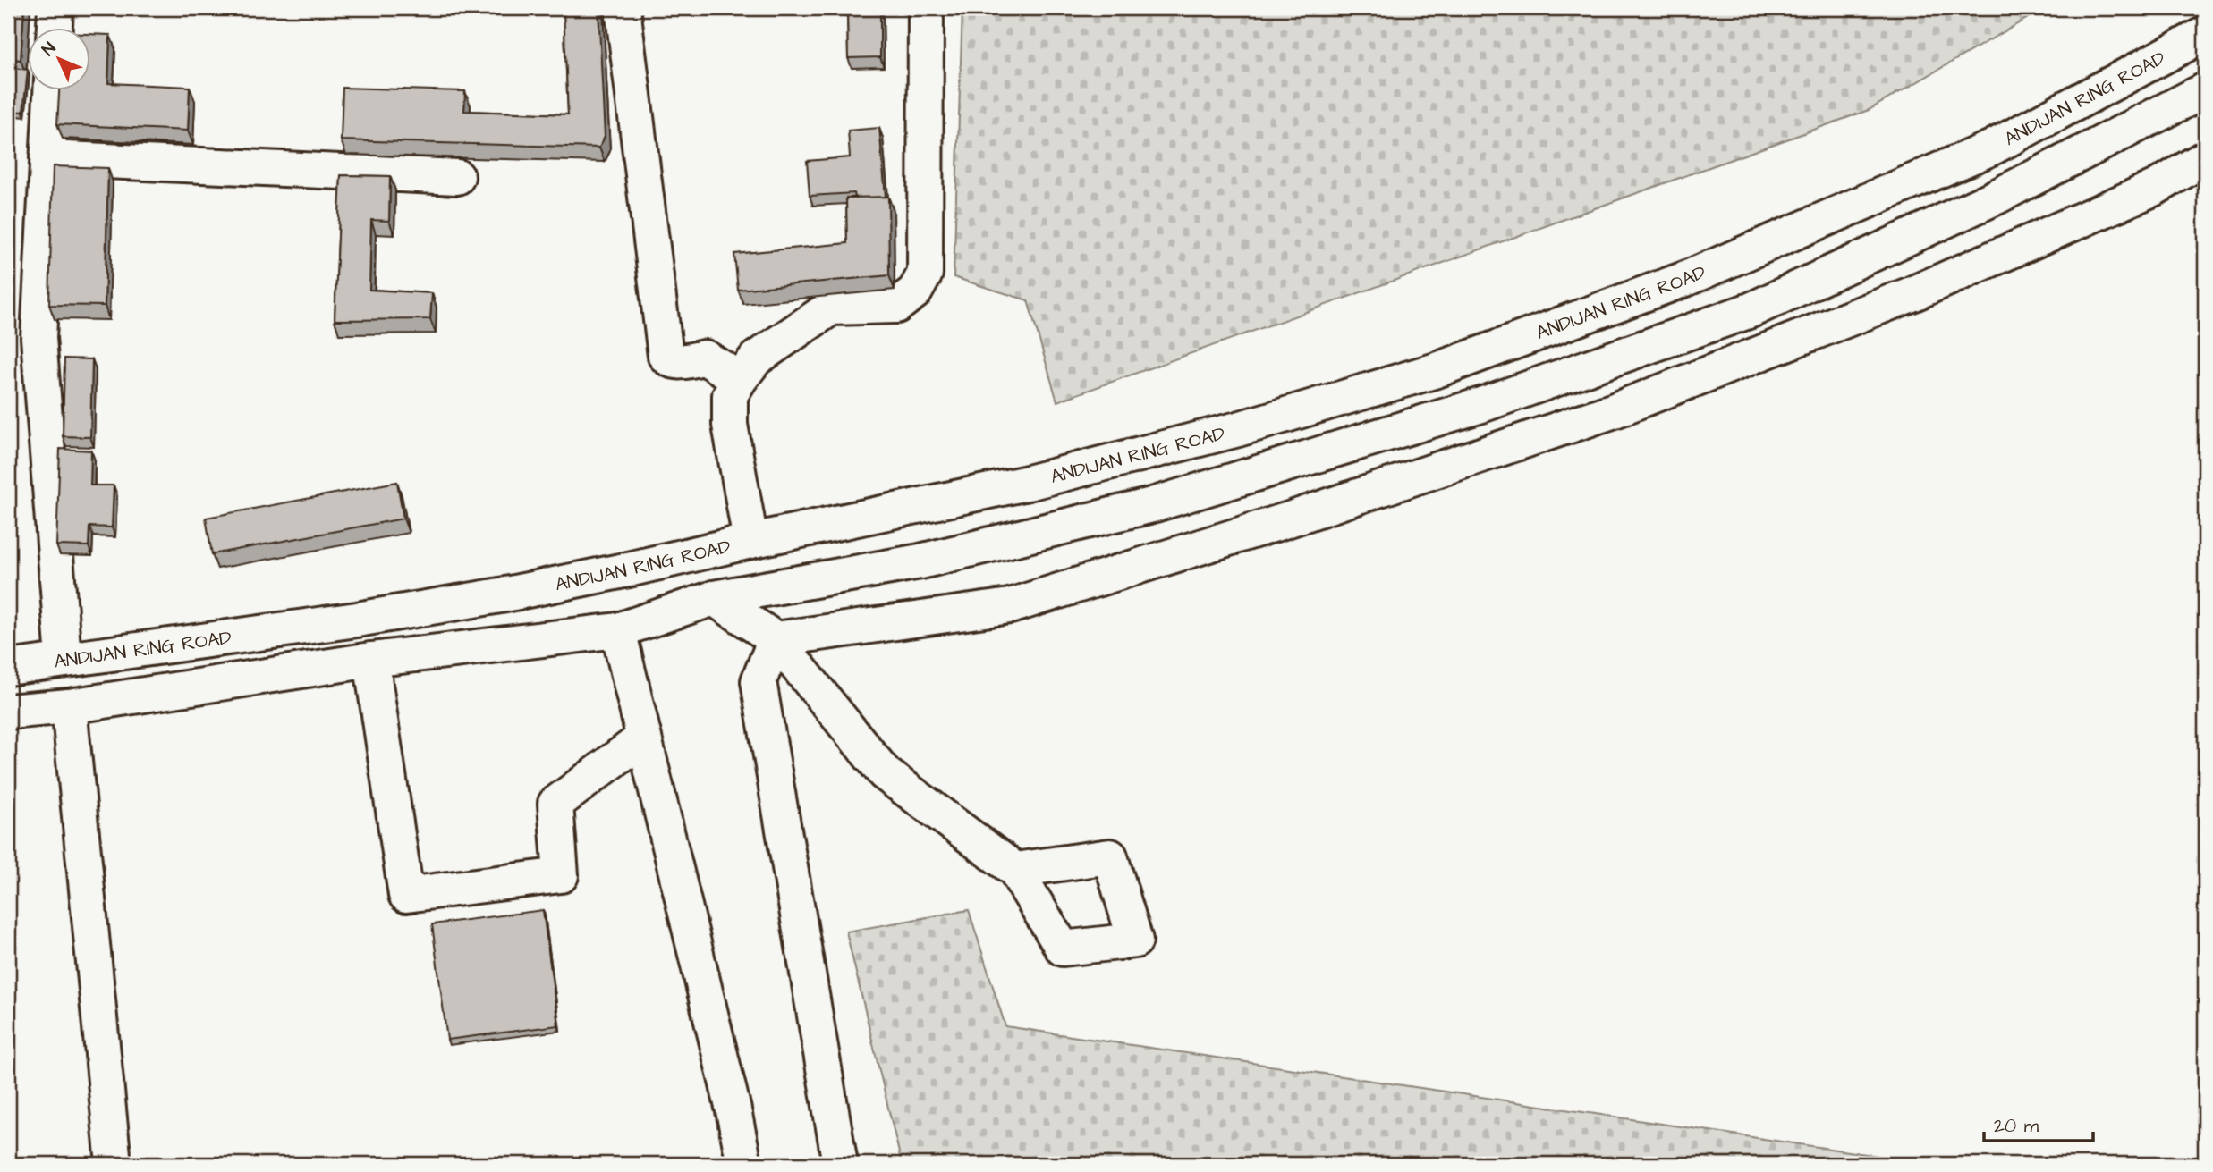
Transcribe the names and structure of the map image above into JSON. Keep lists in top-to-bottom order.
{
  "streets": {
    "main road": ["ANDIJAN RING ROAD"]
  },
  "scale_bar": "20 m",
  "north": "top left"
}
